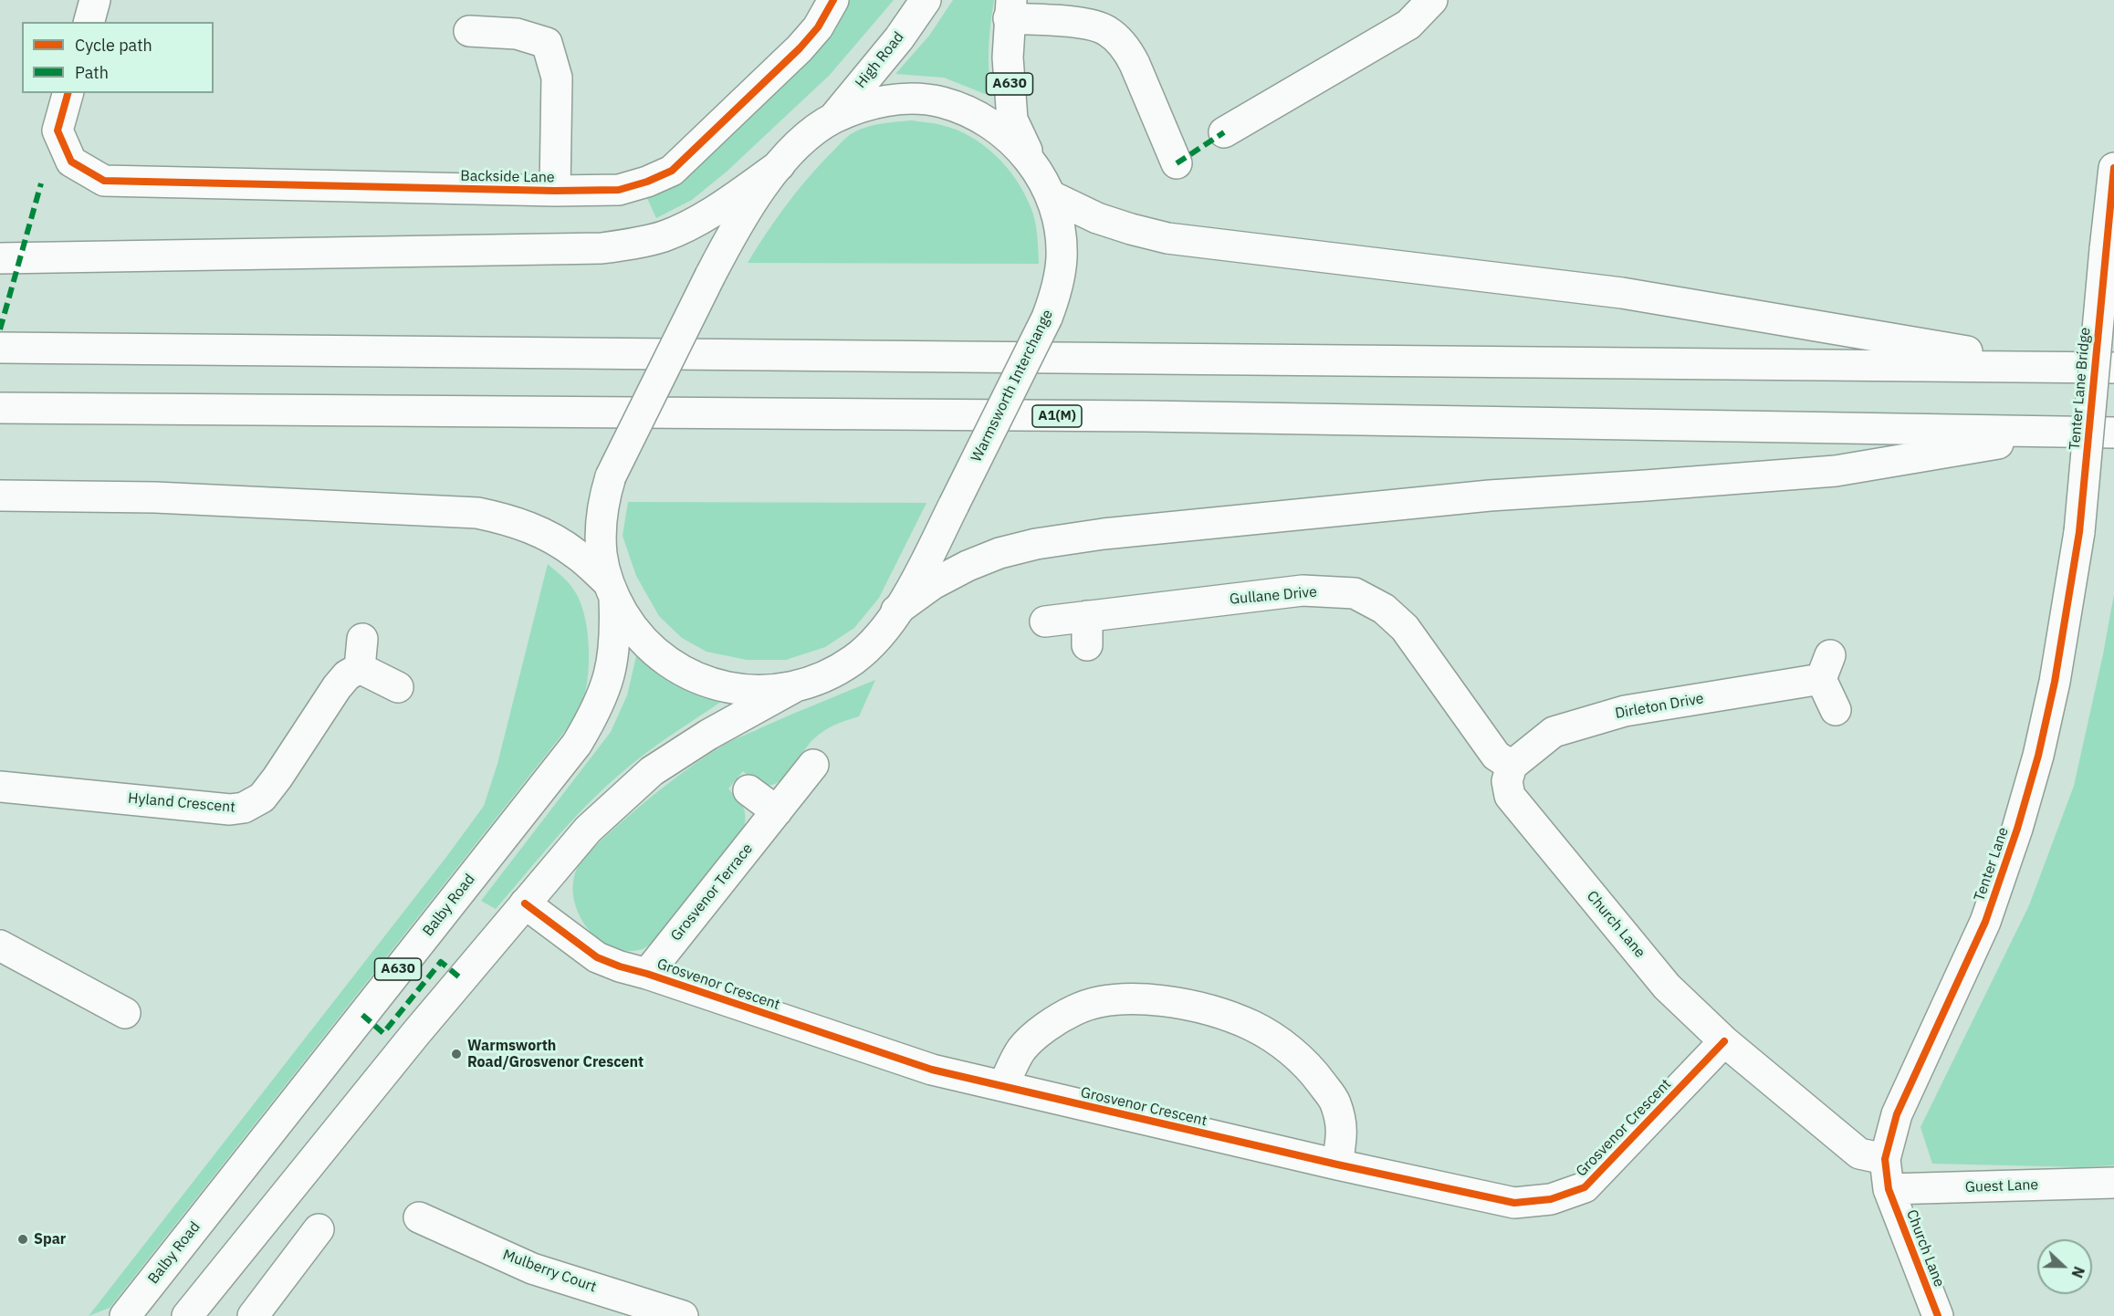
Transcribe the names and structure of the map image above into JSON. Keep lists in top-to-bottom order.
{
  "streets": {
    "main road": [
      "High Road",
      "A630",
      "Backside Lane",
      "Warmsworth Interchange",
      "Tenter Lane Bridge",
      "A1(M)",
      "Gullane Drive",
      "Dirleton Drive",
      "Hyland Crescent",
      "Tenter Lane",
      "Grosvenor Terrace",
      "Balby Road",
      "Church Lane",
      "Grosvenor Crescent",
      "Guest Lane",
      "Mulberry Court"
    ]
  },
  "crossings": [
    ["High Road", "Warmsworth Interchange"],
    ["A630", "Warmsworth Interchange"],
    ["Warmsworth Interchange", "Balby Road"],
    ["Tenter Lane Bridge", "Tenter Lane"],
    ["Gullane Drive", "Dirleton Drive"],
    ["Gullane Drive", "Church Lane"],
    ["Dirleton Drive", "Church Lane"],
    ["Tenter Lane", "Church Lane"],
    ["Tenter Lane", "Guest Lane"],
    ["Grosvenor Terrace", "Grosvenor Crescent"],
    ["Church Lane", "Grosvenor Crescent"],
    ["Church Lane", "Guest Lane"]
  ],
  "places": ["Warmsworth Road/Grosvenor Crescent", "Spar"],
  "legend": ["Cycle path", "Path"],
  "north": "right"
}
